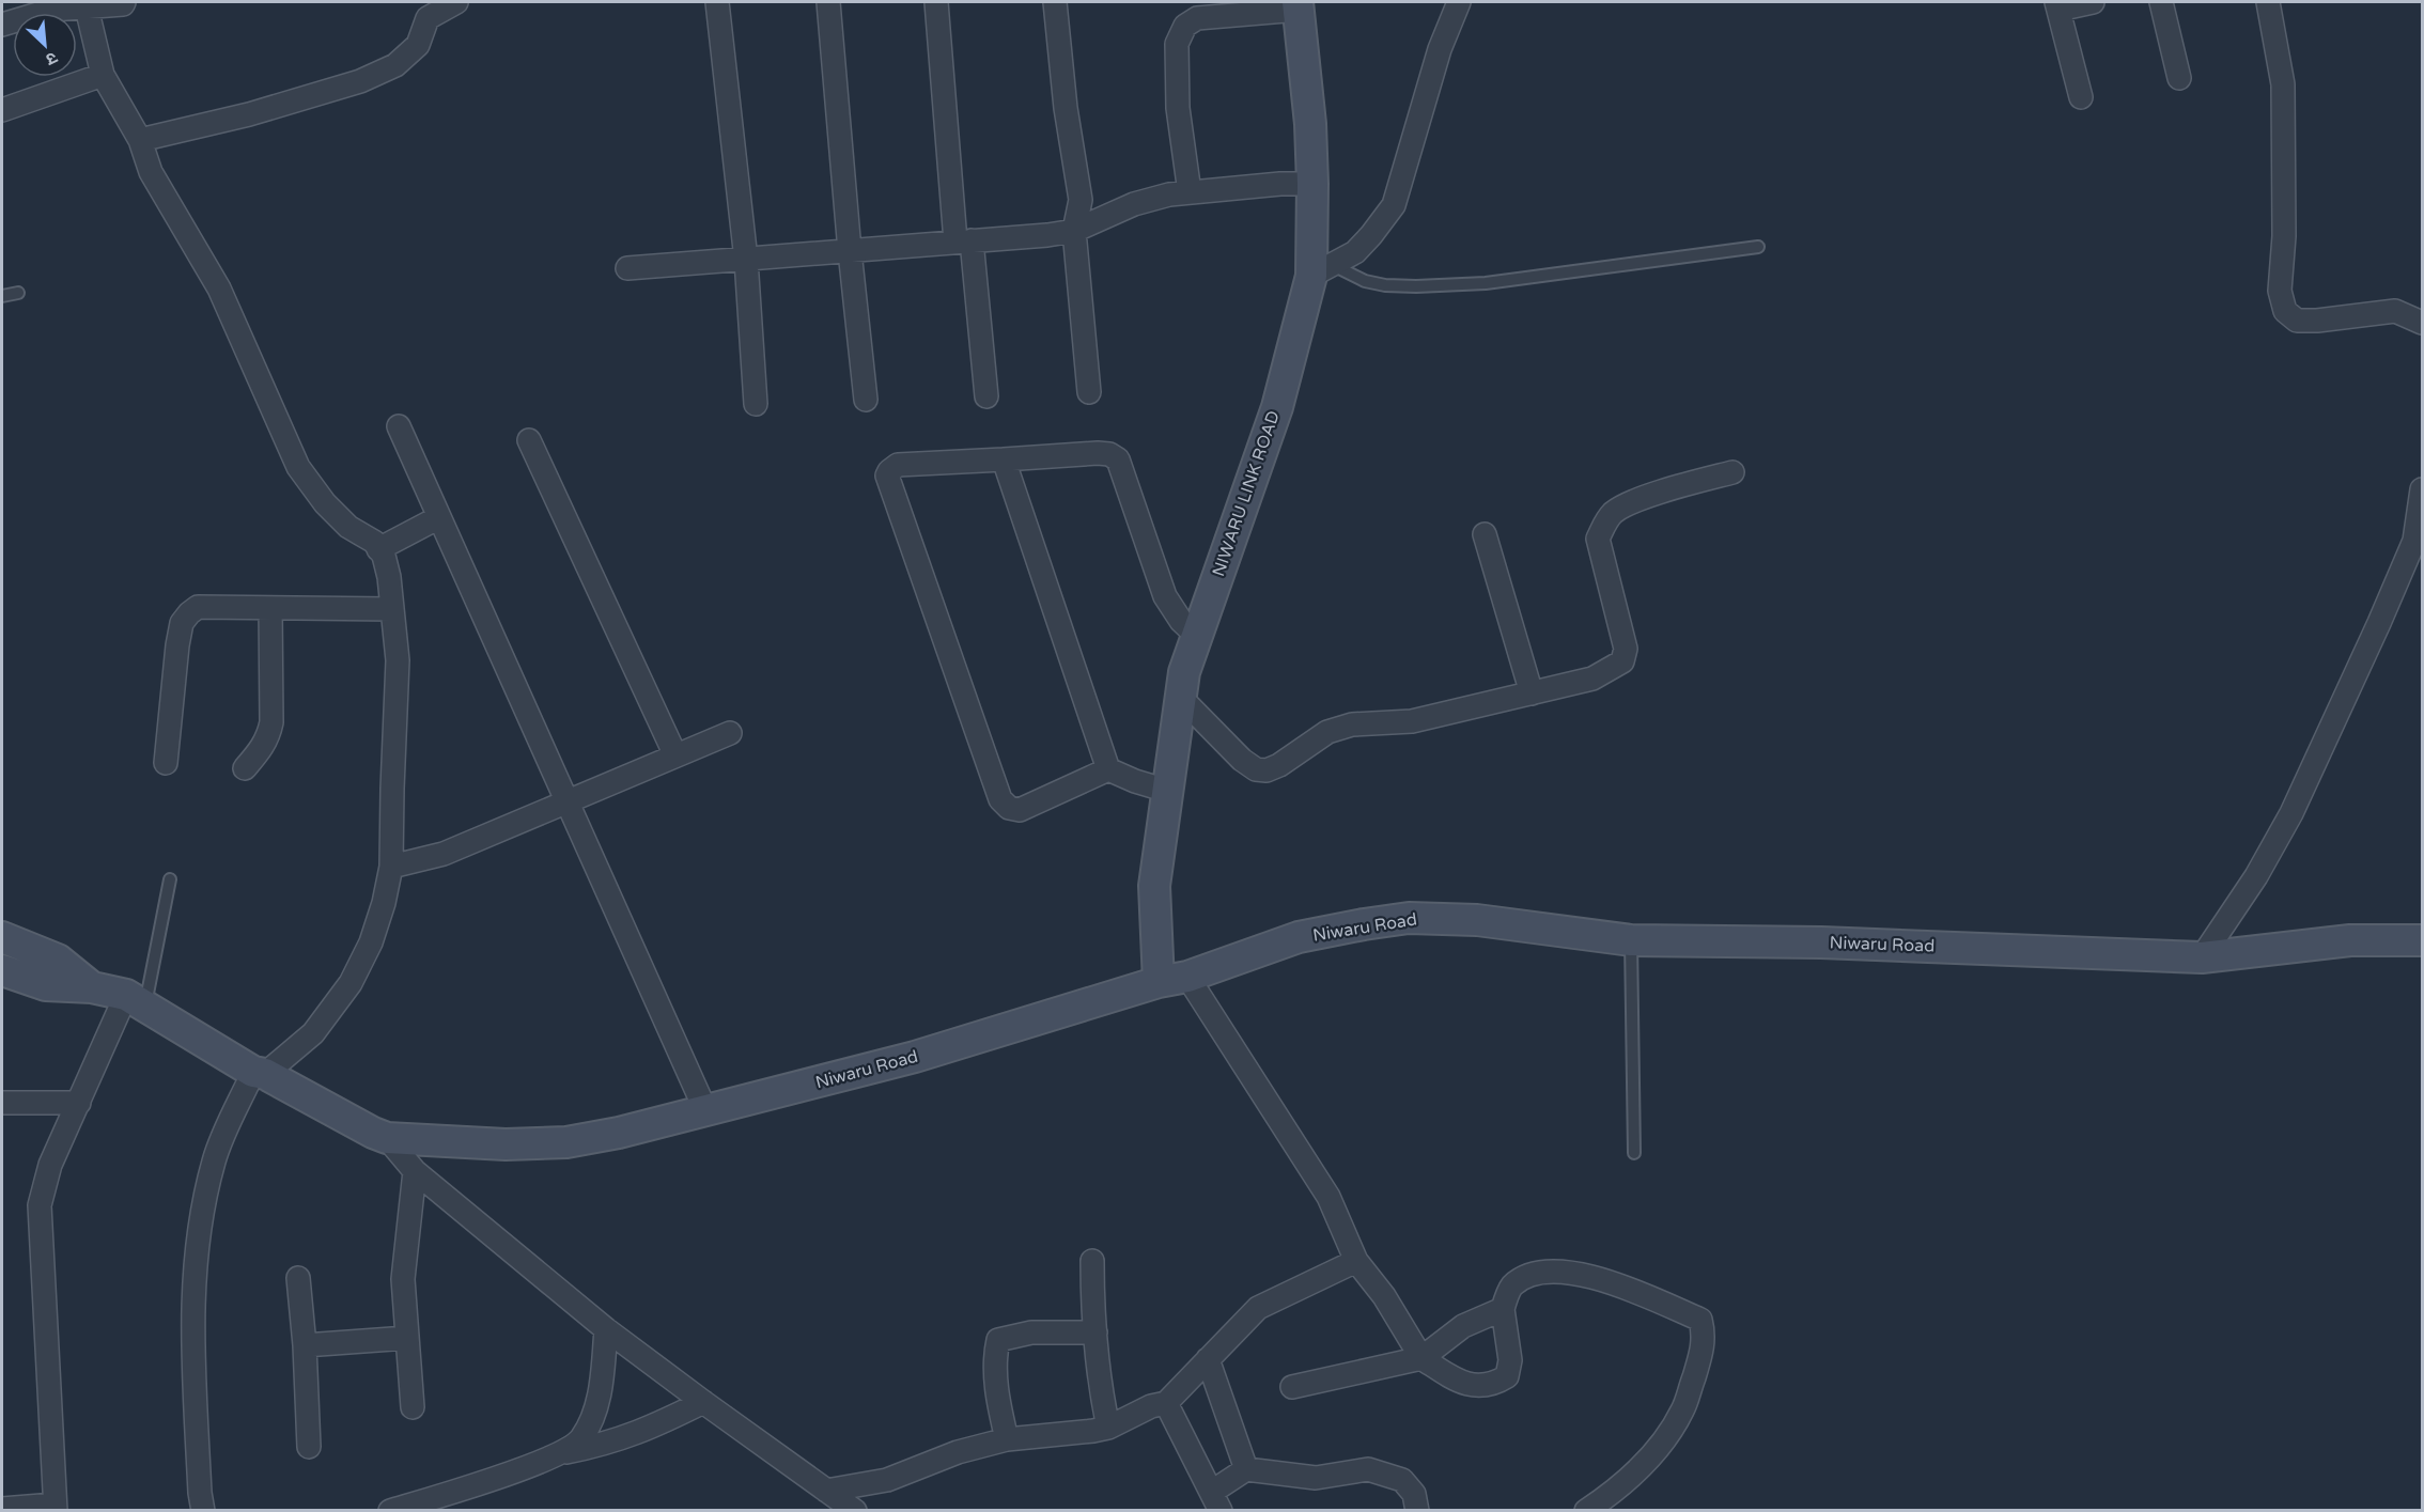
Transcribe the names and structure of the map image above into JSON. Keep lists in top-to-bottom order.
{
  "streets": {
    "street": ["NIWARU LINK ROAD", "Niwaru Road"]
  },
  "crossings": [
    ["NIWARU LINK ROAD", "Niwaru Road"]
  ],
  "north": "bottom right"
}
